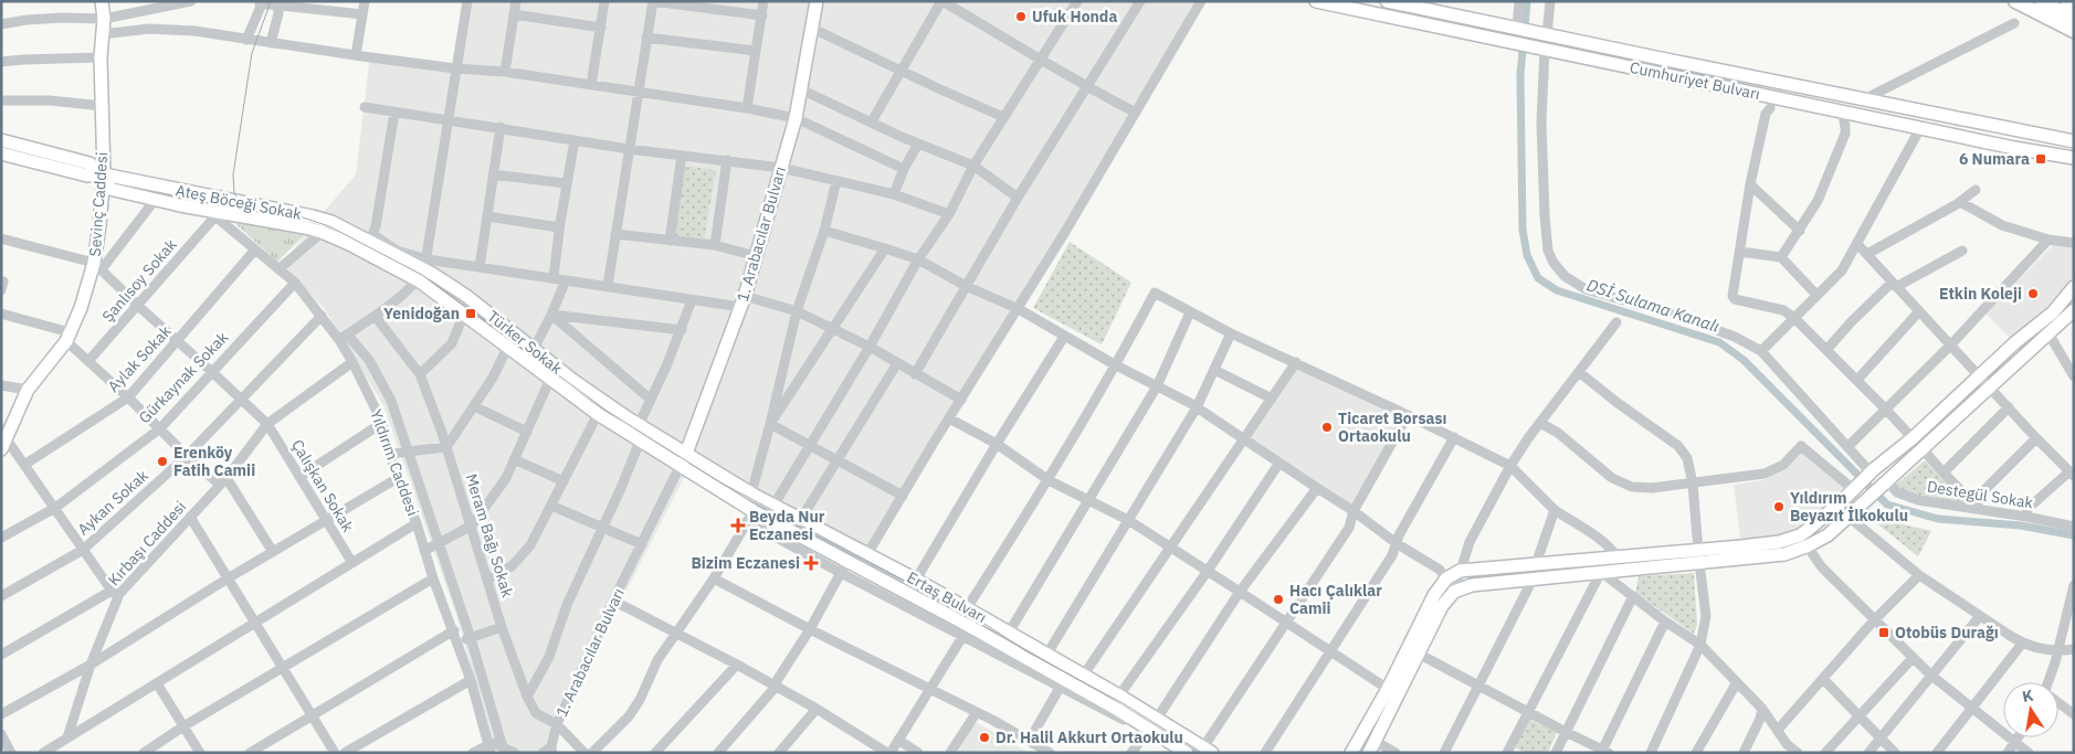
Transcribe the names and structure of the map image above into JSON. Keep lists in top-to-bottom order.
{
  "streets": {
    "main road": [
      "Cumhuriyet Bulvarı",
      "Ateş Böceği Sokak",
      "Sevinç Caddesi",
      "1. Arabacılar Bulvarı",
      "Türker Sokak",
      "Yıldırım Caddesi",
      "Ertaş Bulvarı"
    ],
    "street": [
      "Şanlısoy Sokak",
      "Aylak Sokak",
      "Gürkaynak Sokak",
      "Çalışkan Sokak",
      "Destegül Sokak",
      "Aykan Sokak",
      "Meram Bağı Sokak",
      "Kırbaşı Caddesi"
    ]
  },
  "crossings": [
    ["Ateş Böceği Sokak", "Sevinç Caddesi"],
    ["Ateş Böceği Sokak", "Şanlısoy Sokak"],
    ["Ateş Böceği Sokak", "Türker Sokak"],
    ["Ateş Böceği Sokak", "Yıldırım Caddesi"],
    ["Sevinç Caddesi", "Çalışkan Sokak"],
    ["1. Arabacılar Bulvarı", "Türker Sokak"],
    ["1. Arabacılar Bulvarı", "Meram Bağı Sokak"],
    ["1. Arabacılar Bulvarı", "Ertaş Bulvarı"],
    ["Şanlısoy Sokak", "Yıldırım Caddesi"],
    ["Şanlısoy Sokak", "Çalışkan Sokak"],
    ["Türker Sokak", "Ertaş Bulvarı"],
    ["Aylak Sokak", "Yıldırım Caddesi"],
    ["Aylak Sokak", "Çalışkan Sokak"],
    ["Gürkaynak Sokak", "Yıldırım Caddesi"],
    ["Gürkaynak Sokak", "Çalışkan Sokak"],
    ["Yıldırım Caddesi", "Aykan Sokak"],
    ["Yıldırım Caddesi", "Kırbaşı Caddesi"],
    ["Çalışkan Sokak", "Aykan Sokak"],
    ["Çalışkan Sokak", "Kırbaşı Caddesi"]
  ],
  "water": ["DSİ Sulama Kanalı"],
  "places": {
    "other": [
      "Ufuk Honda",
      "Etkin Koleji",
      "Ticaret Borsası Ortaokulu",
      "Erenköy Fatih Camii",
      "Yıldırım Beyazıt İlkokulu",
      "Hacı Çalıklar Camii",
      "Dr. Halil Akkurt Ortaokulu"
    ],
    "transit": ["6 Numara", "Yenidoğan", "Otobüs Durağı"],
    "health": ["Beyda Nur Eczanesi", "Bizim Eczanesi"]
  },
  "north": "top"
}
